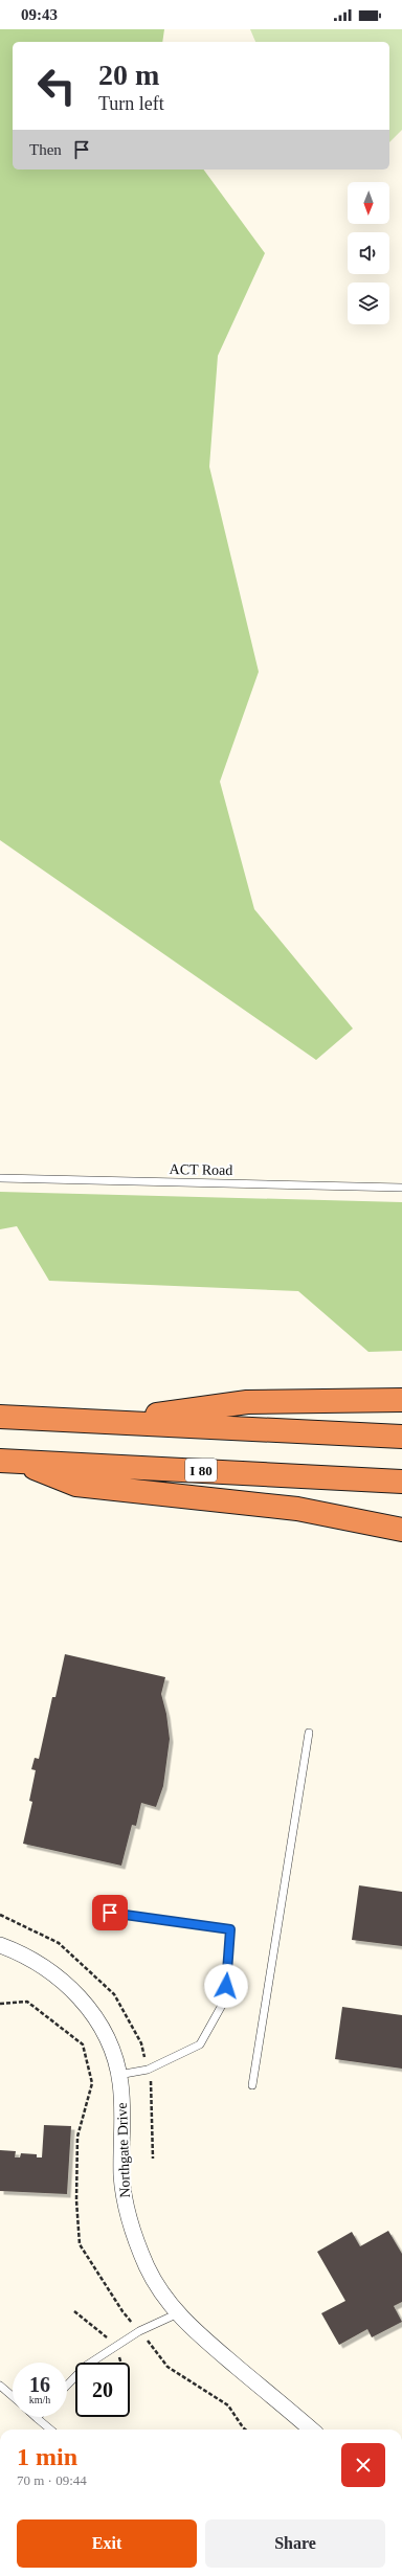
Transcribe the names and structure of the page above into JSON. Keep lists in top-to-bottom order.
{
  "streets": {
    "highway": ["I 80"],
    "street": ["Northgate Drive"],
    "lane": ["ACT Road"]
  },
  "north": "bottom",
  "page": {
    "status": "09:43",
    "turn": ["20 m", "Turn left"],
    "then": "Then",
    "speed": "16 km/h",
    "limit": "20",
    "heading": ["1 min", "70 m · 09:44"],
    "buttons": ["Exit", "Share"]
  }
}
